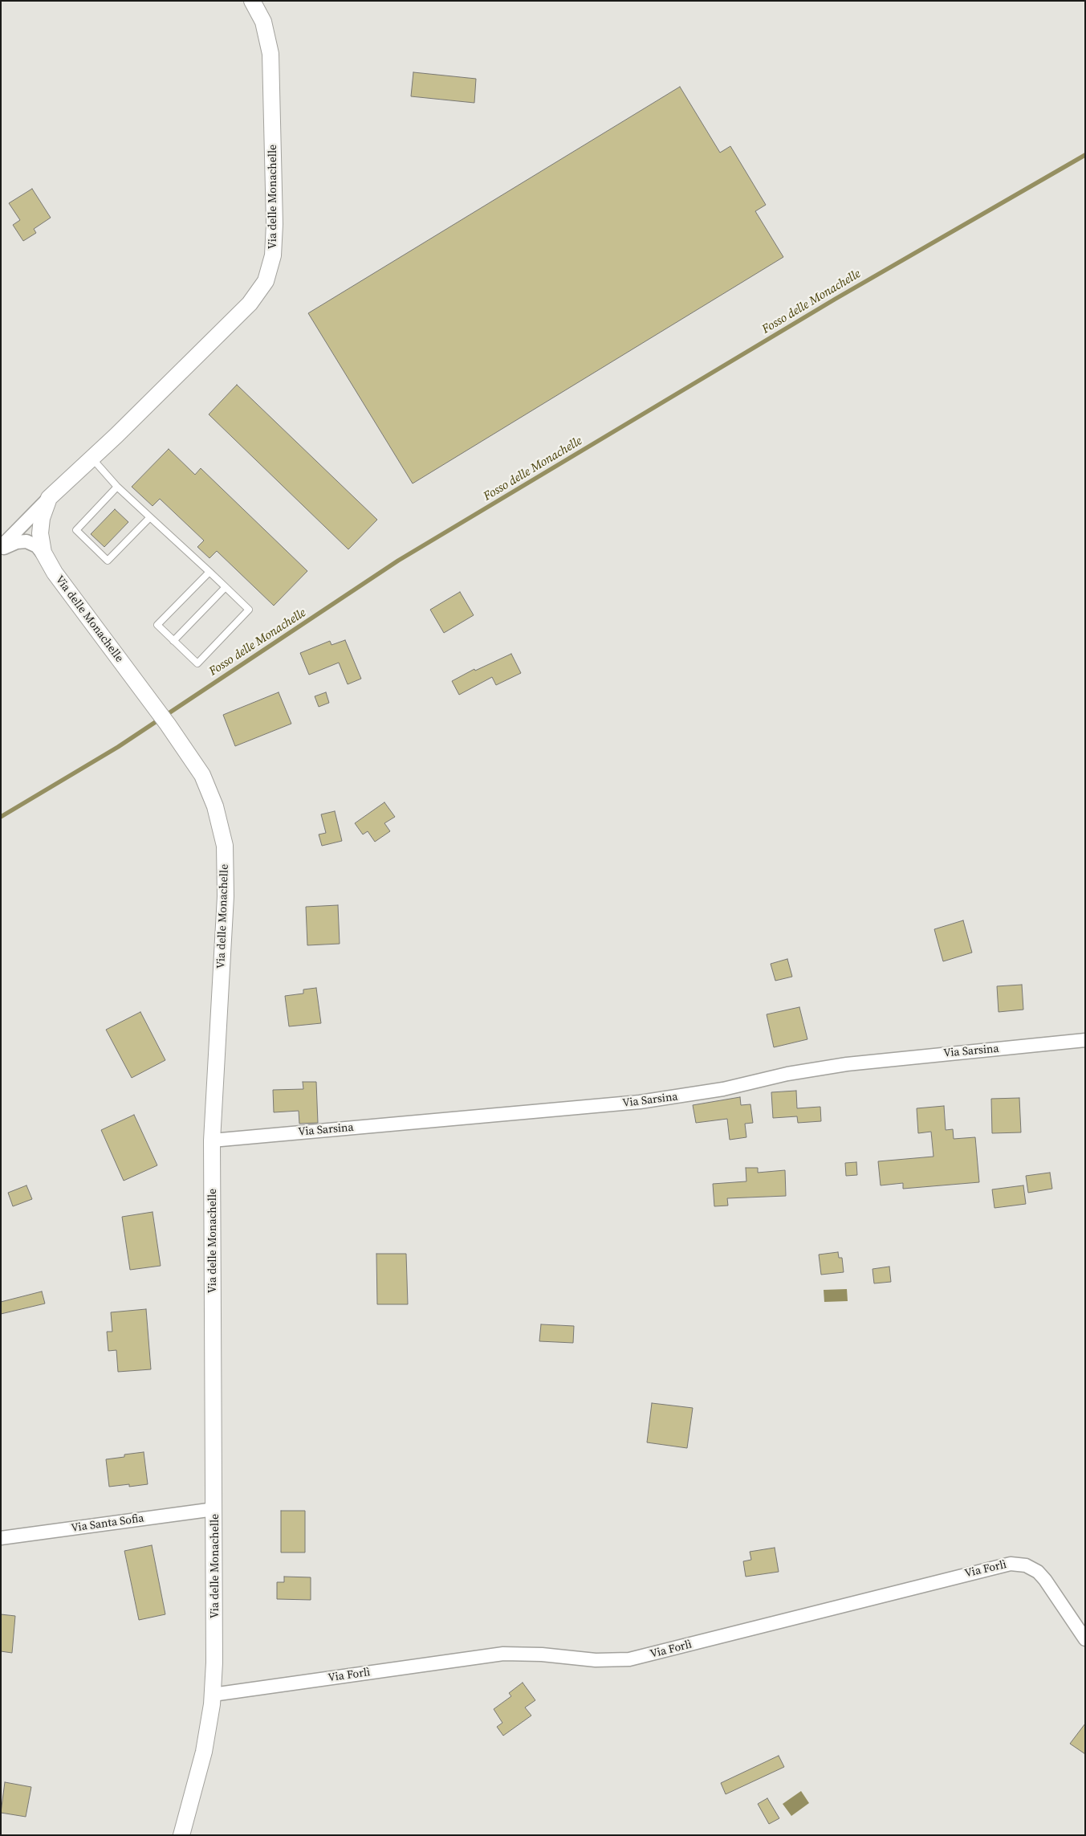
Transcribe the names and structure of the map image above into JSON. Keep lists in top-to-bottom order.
{
  "streets": {
    "street": [
      "Via delle Monachelle",
      "Via Sarsina",
      "Via Santa Sofia",
      "Via Forlì"
    ]
  },
  "crossings": [
    ["Via delle Monachelle", "Via Sarsina"],
    ["Via delle Monachelle", "Via Santa Sofia"],
    ["Via delle Monachelle", "Via Forlì"]
  ],
  "water": ["Fosso delle Monachelle"]
}
